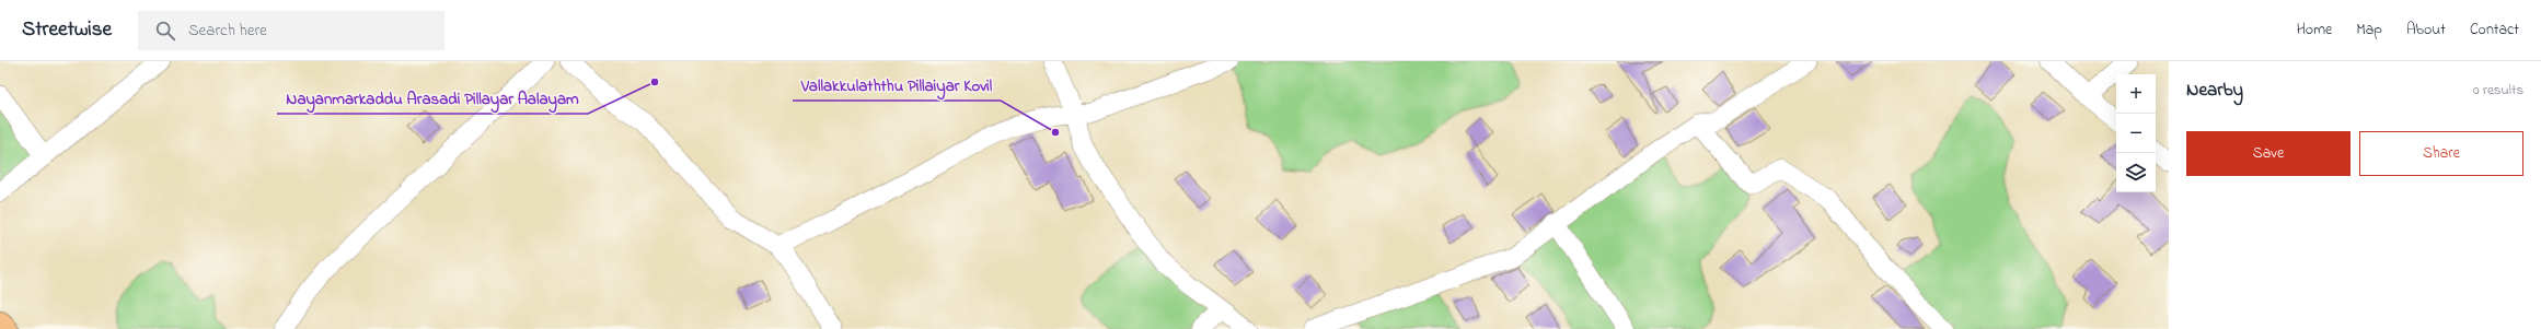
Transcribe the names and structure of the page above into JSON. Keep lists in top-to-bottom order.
{
  "places": ["Nayanmarkaddu Arasadi Pillayar Aalayam", "Vallakkulaththu Pillaiyar Kovil"],
  "page": {
    "header": "Streetwise",
    "search": "Search here",
    "nav": [
      "Home",
      "Map",
      "About",
      "Contact"
    ],
    "heading": ["Nearby", "0 results"],
    "map_buttons": ["+", "−"],
    "buttons": ["Save", "Share"]
  }
}
